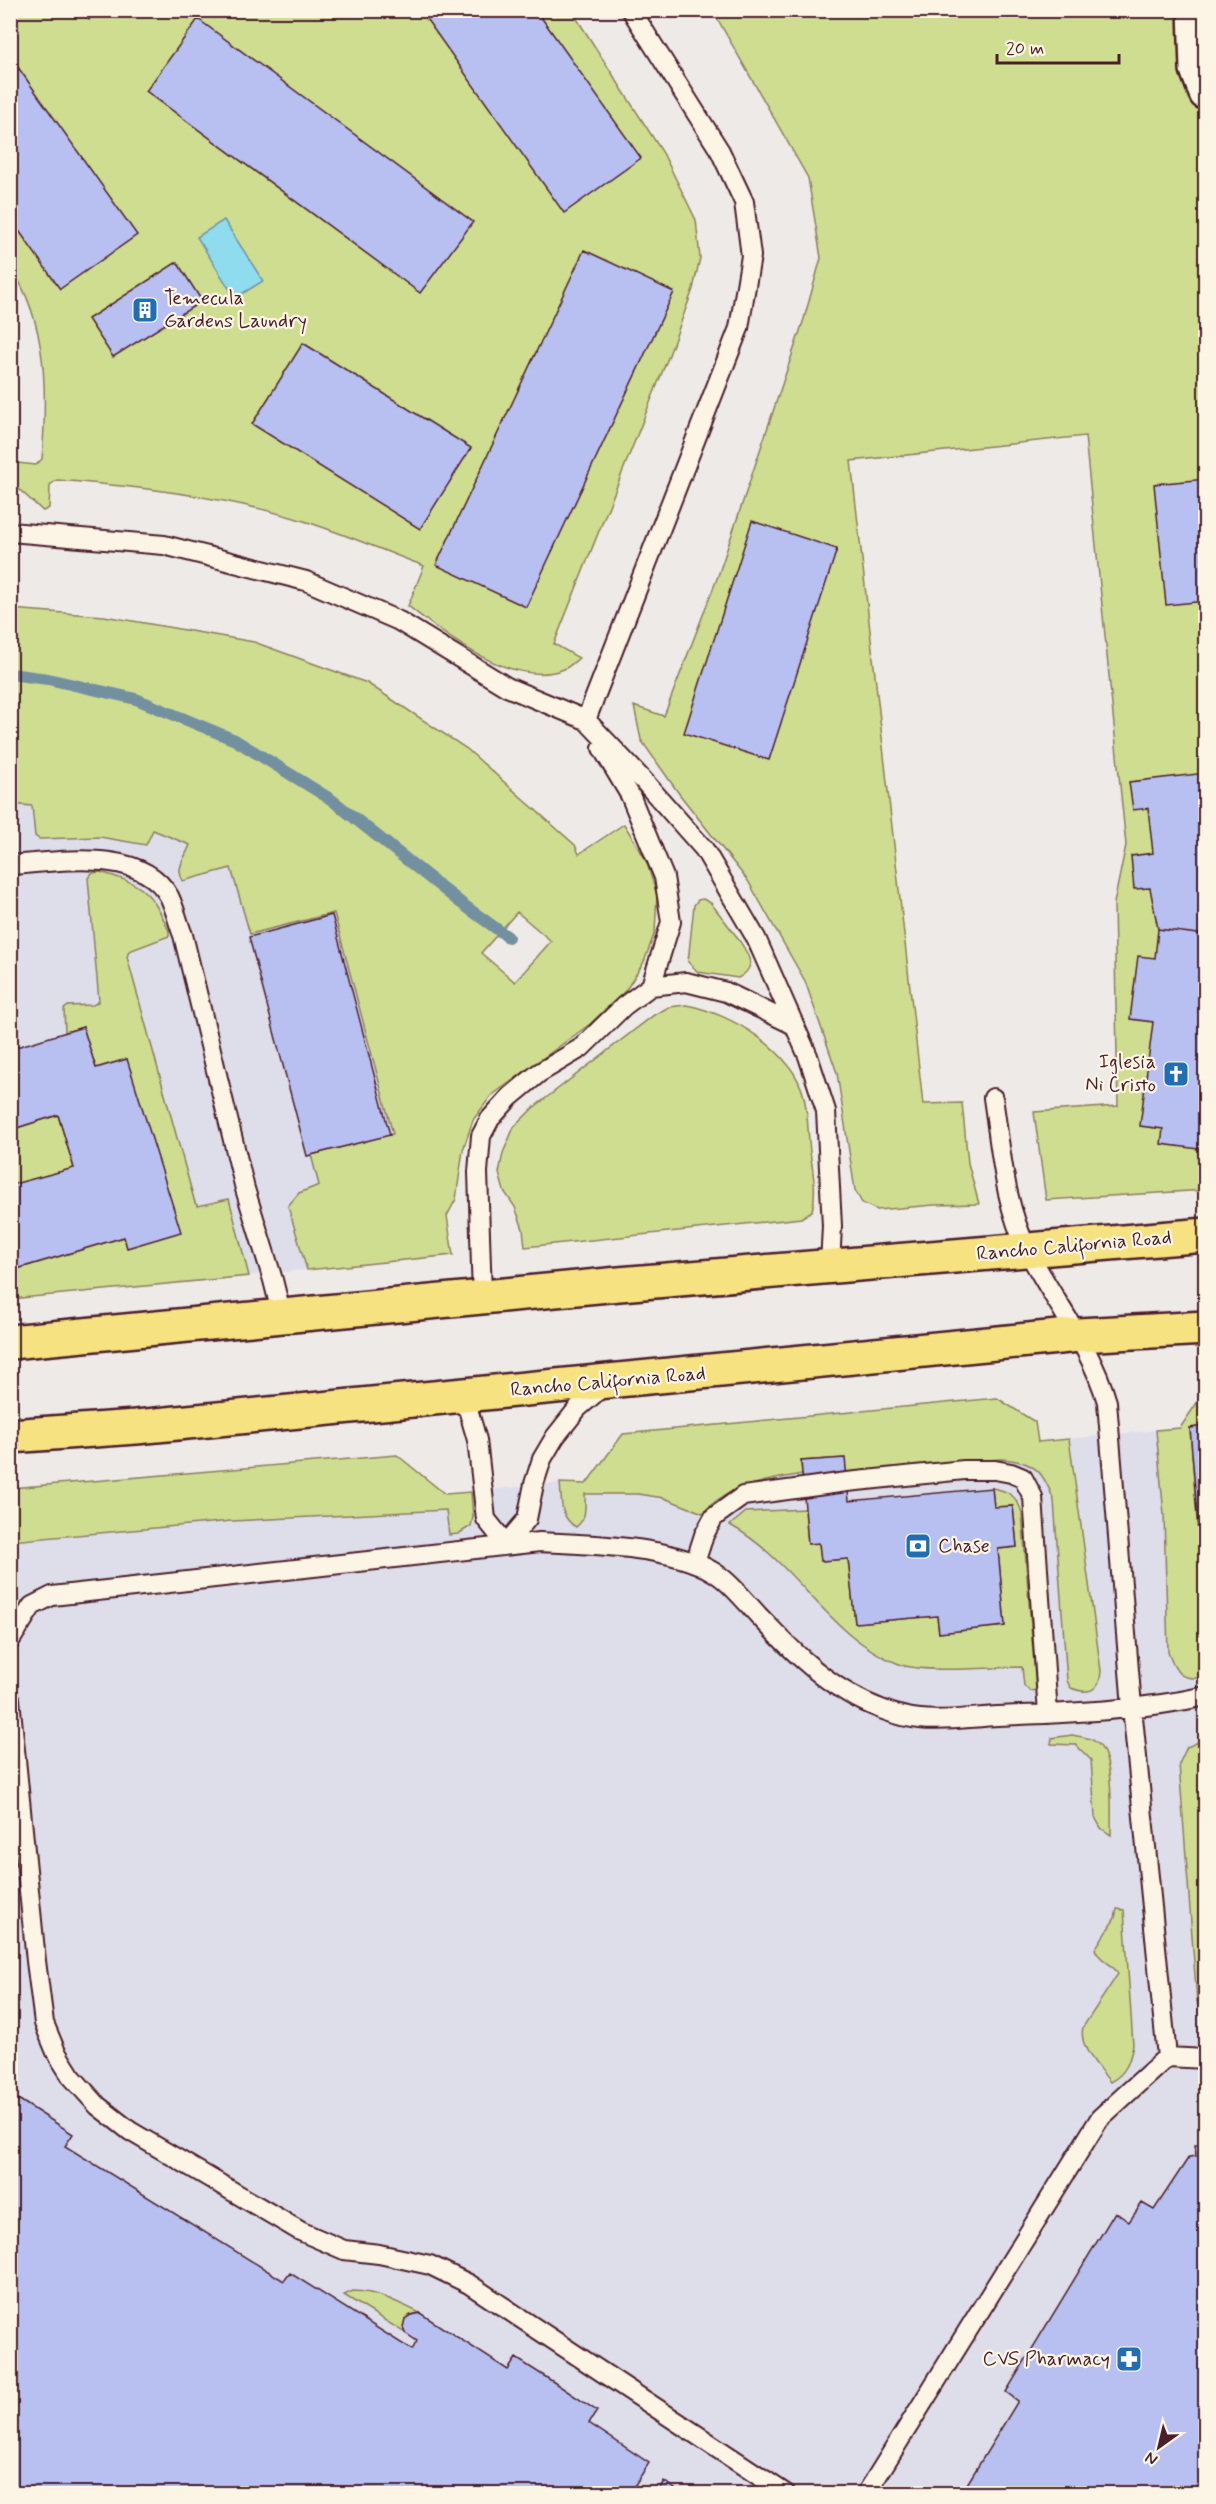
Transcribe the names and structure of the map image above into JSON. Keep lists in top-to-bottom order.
{
  "streets": {
    "main road": ["Rancho California Road"]
  },
  "places": {
    "building": ["Temecula Gardens Laundry"],
    "church": ["Iglesia Ni Cristo"],
    "bank": ["Chase"],
    "pharmacy": ["CVS Pharmacy"]
  },
  "scale_bar": "20 m",
  "north": "bottom left"
}
